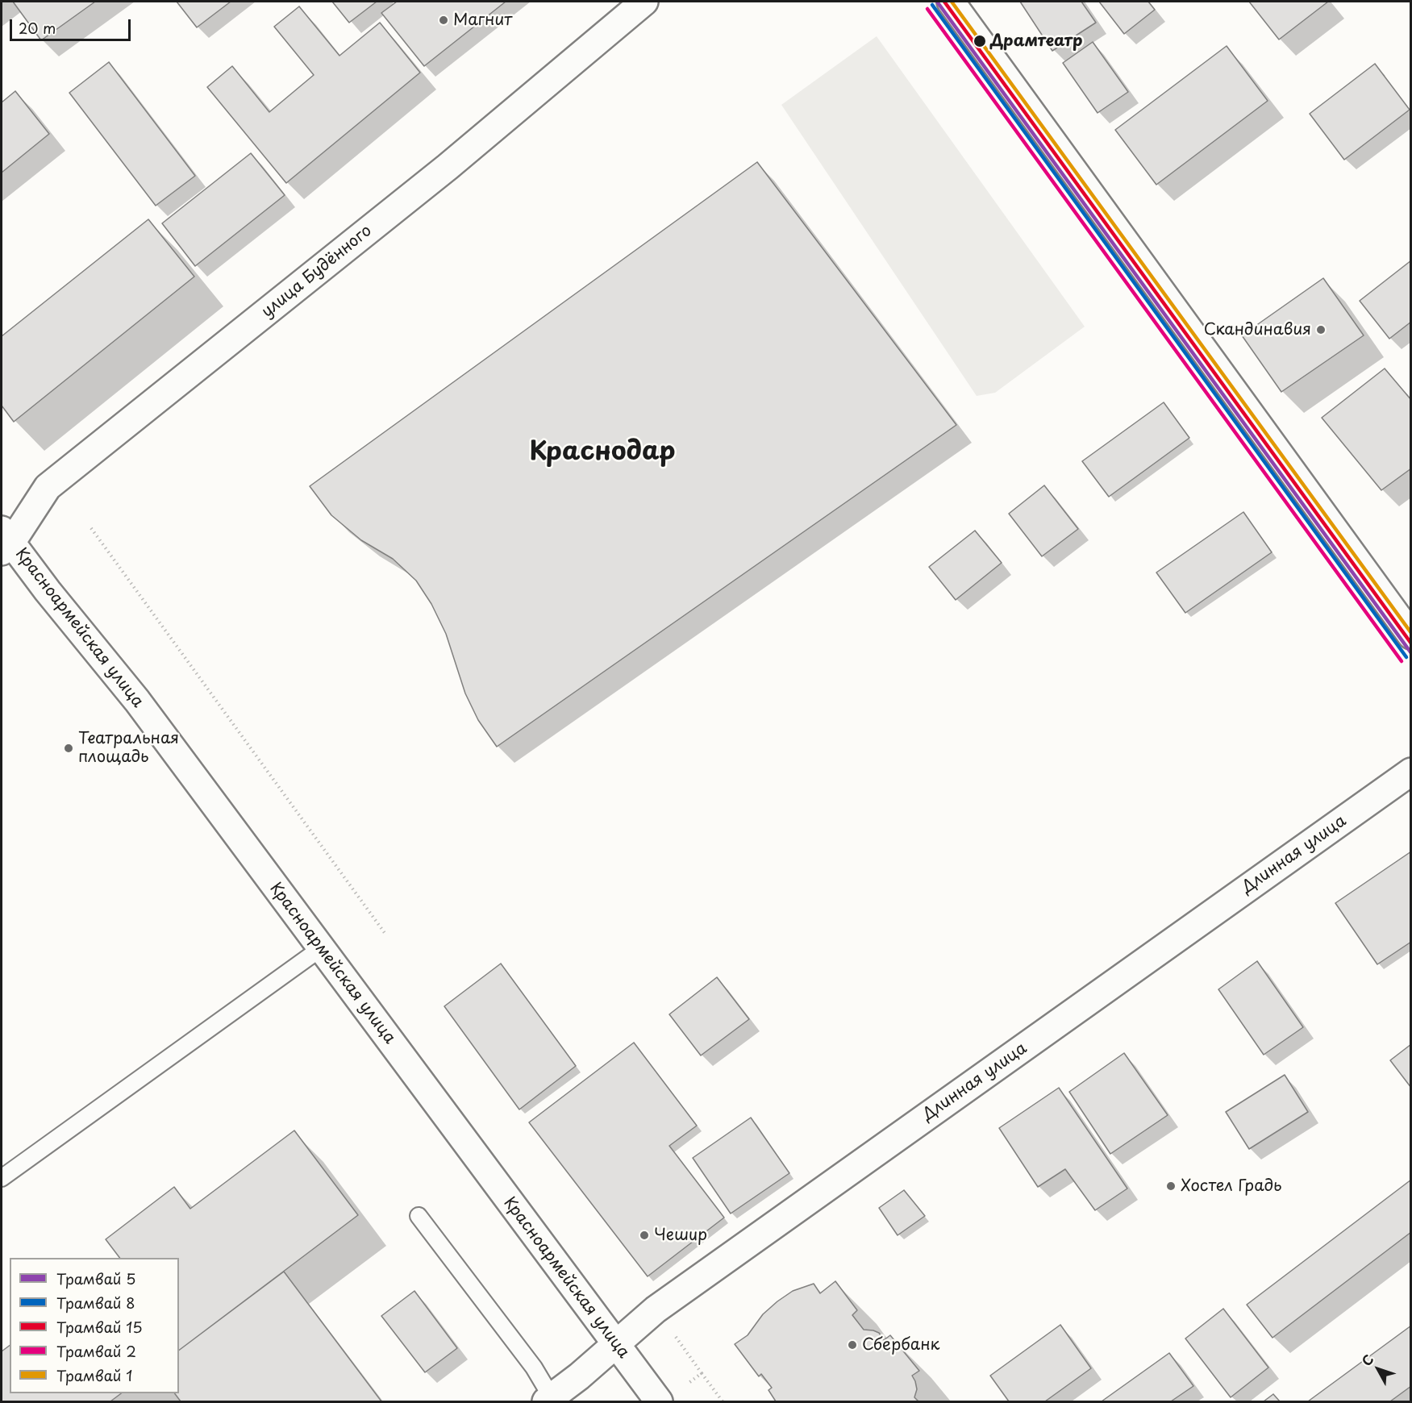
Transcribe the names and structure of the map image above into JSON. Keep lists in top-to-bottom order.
{
  "streets": {
    "street": ["улица Будённого", "Красноармейская улица", "Длинная улица"]
  },
  "crossings": [
    ["улица Будённого", "Красноармейская улица"],
    ["Красноармейская улица", "Длинная улица"]
  ],
  "districts": ["Краснодар"],
  "places": [
    "Магнит",
    "Драмтеатр",
    "Скандинавия",
    "Театральная площадь",
    "Хостел Градь",
    "Чешир",
    "Сбербанк"
  ],
  "lines": [
    "tram line 5",
    "tram line 15",
    "tram line 1",
    "tram line 8",
    "tram line 2"
  ],
  "legend": [
    "Трамвай 5",
    "Трамвай 8",
    "Трамвай 15",
    "Трамвай 2",
    "Трамвай 1"
  ],
  "scale_bar": "20 m",
  "north": "top left"
}
